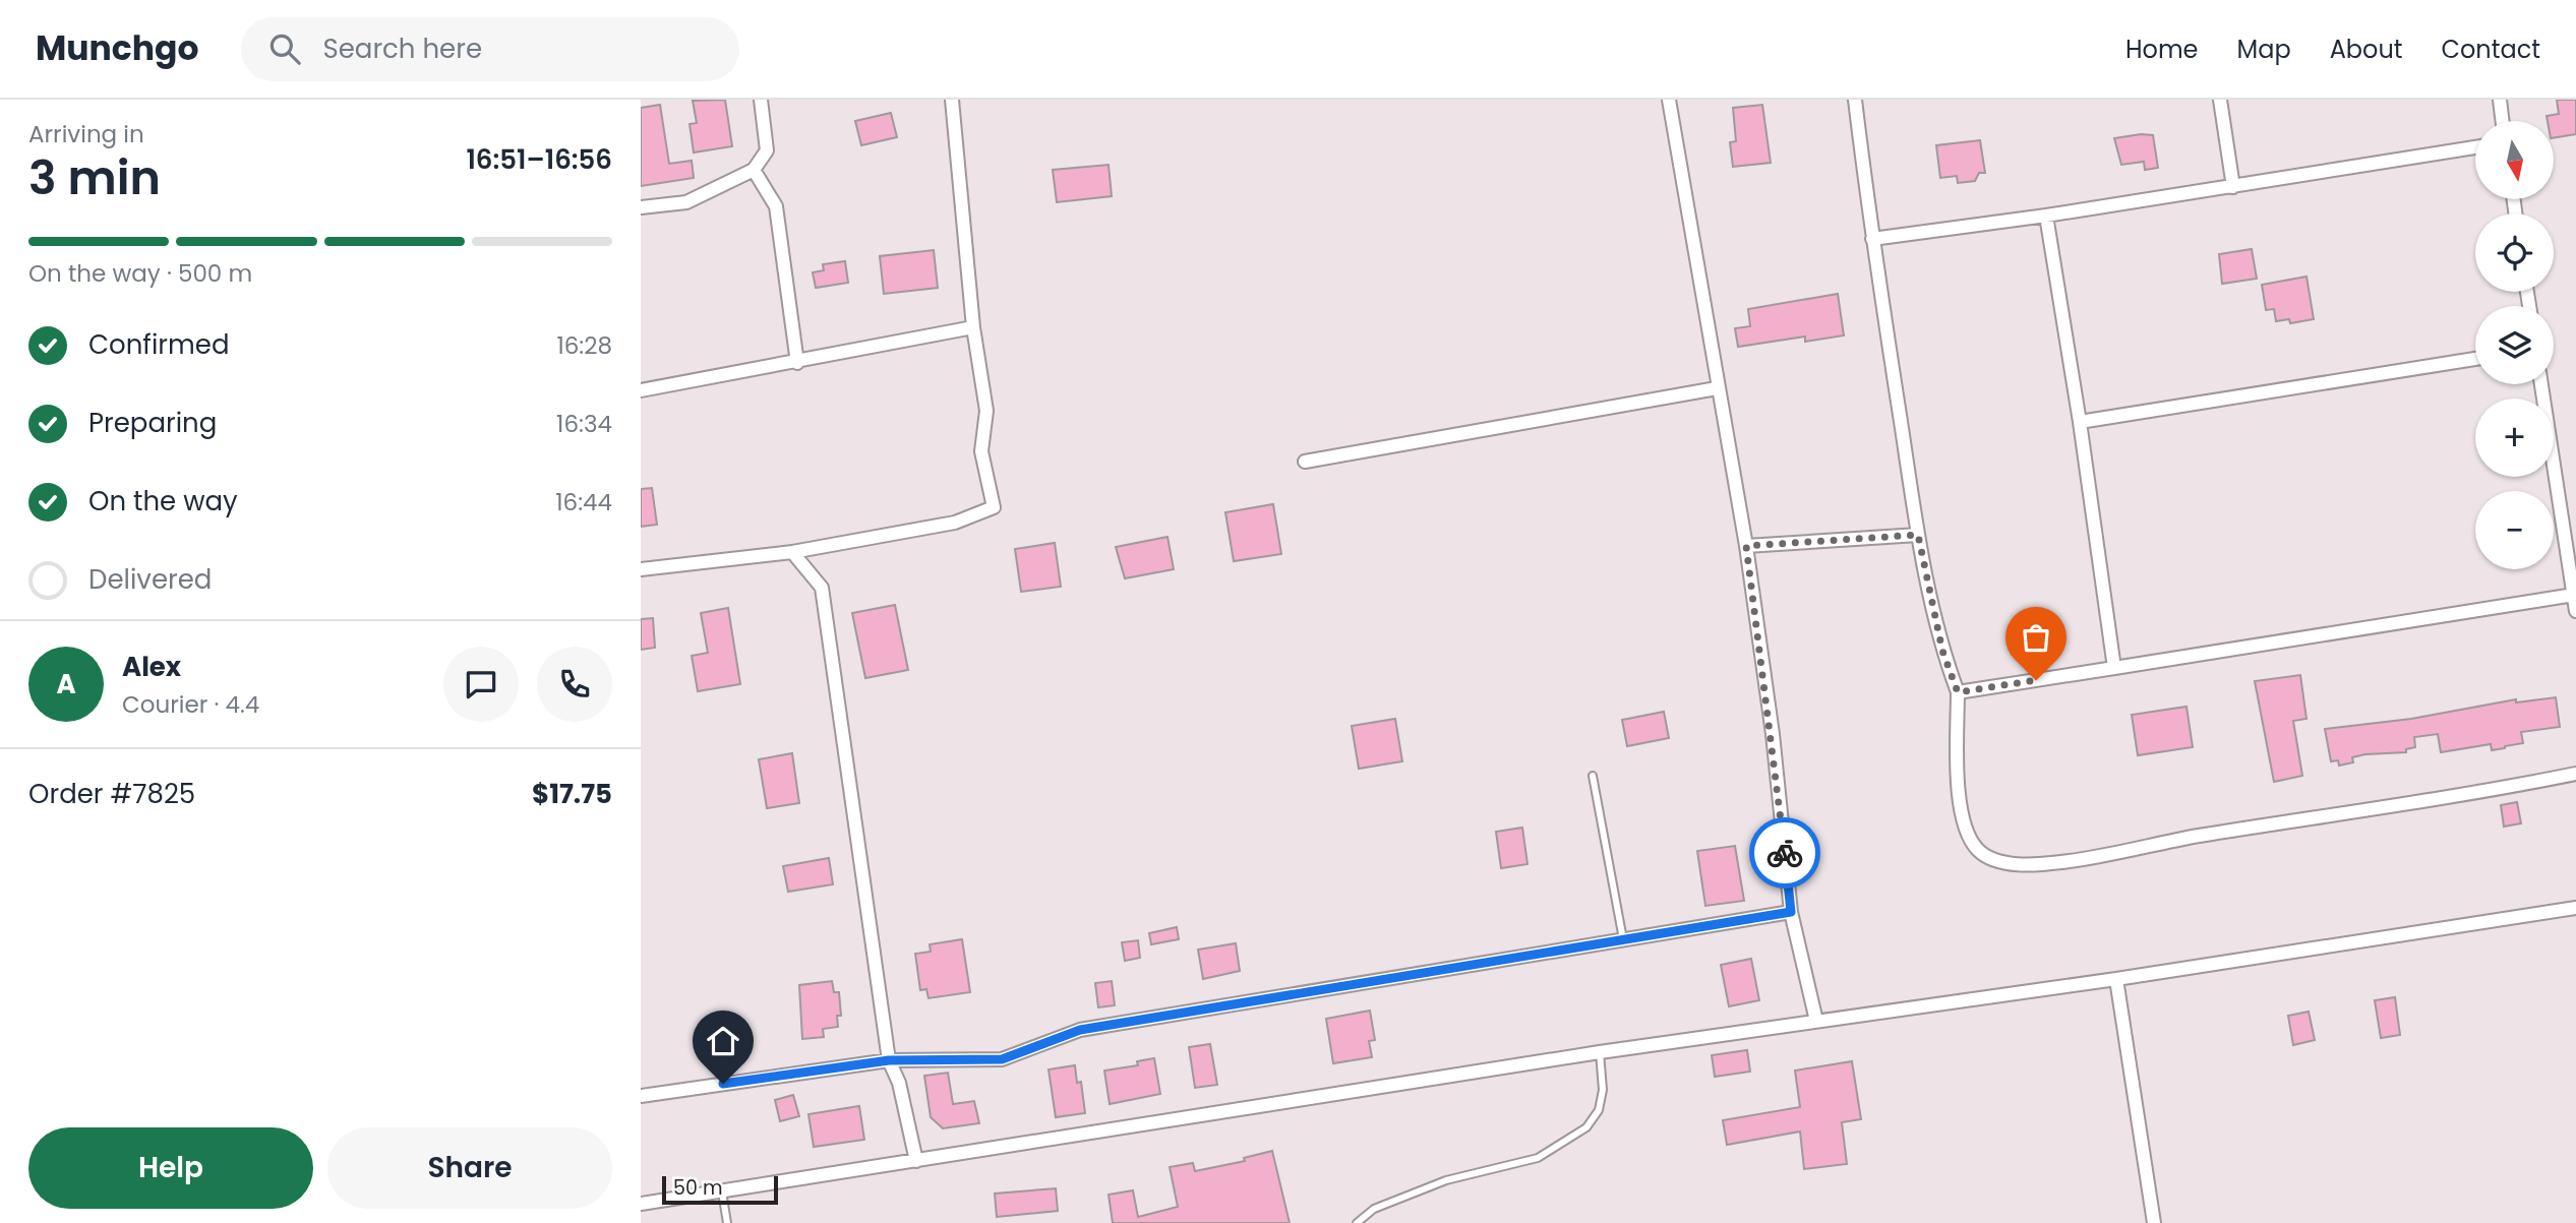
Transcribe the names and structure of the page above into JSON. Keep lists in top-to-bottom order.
{
  "scale_bar": "50 m",
  "north": "bottom",
  "page": {
    "header": "Munchgo",
    "search": "Search here",
    "nav": [
      "Home",
      "Map",
      "About",
      "Contact"
    ],
    "heading": ["3 min", "Arriving in", "16:51–16:56"],
    "panel": [
      "Alex",
      "Courier · 4.4",
      "Order #7825",
      "$17.75"
    ],
    "map_buttons": ["+", "−"],
    "bar": "On the way · 500 m",
    "list": [
      ["Confirmed", "16:28"],
      ["Preparing", "16:34"],
      ["On the way", "16:44"],
      "Delivered"
    ],
    "round": "A",
    "buttons": ["Help", "Share"],
    "scale": "50 m"
  }
}
